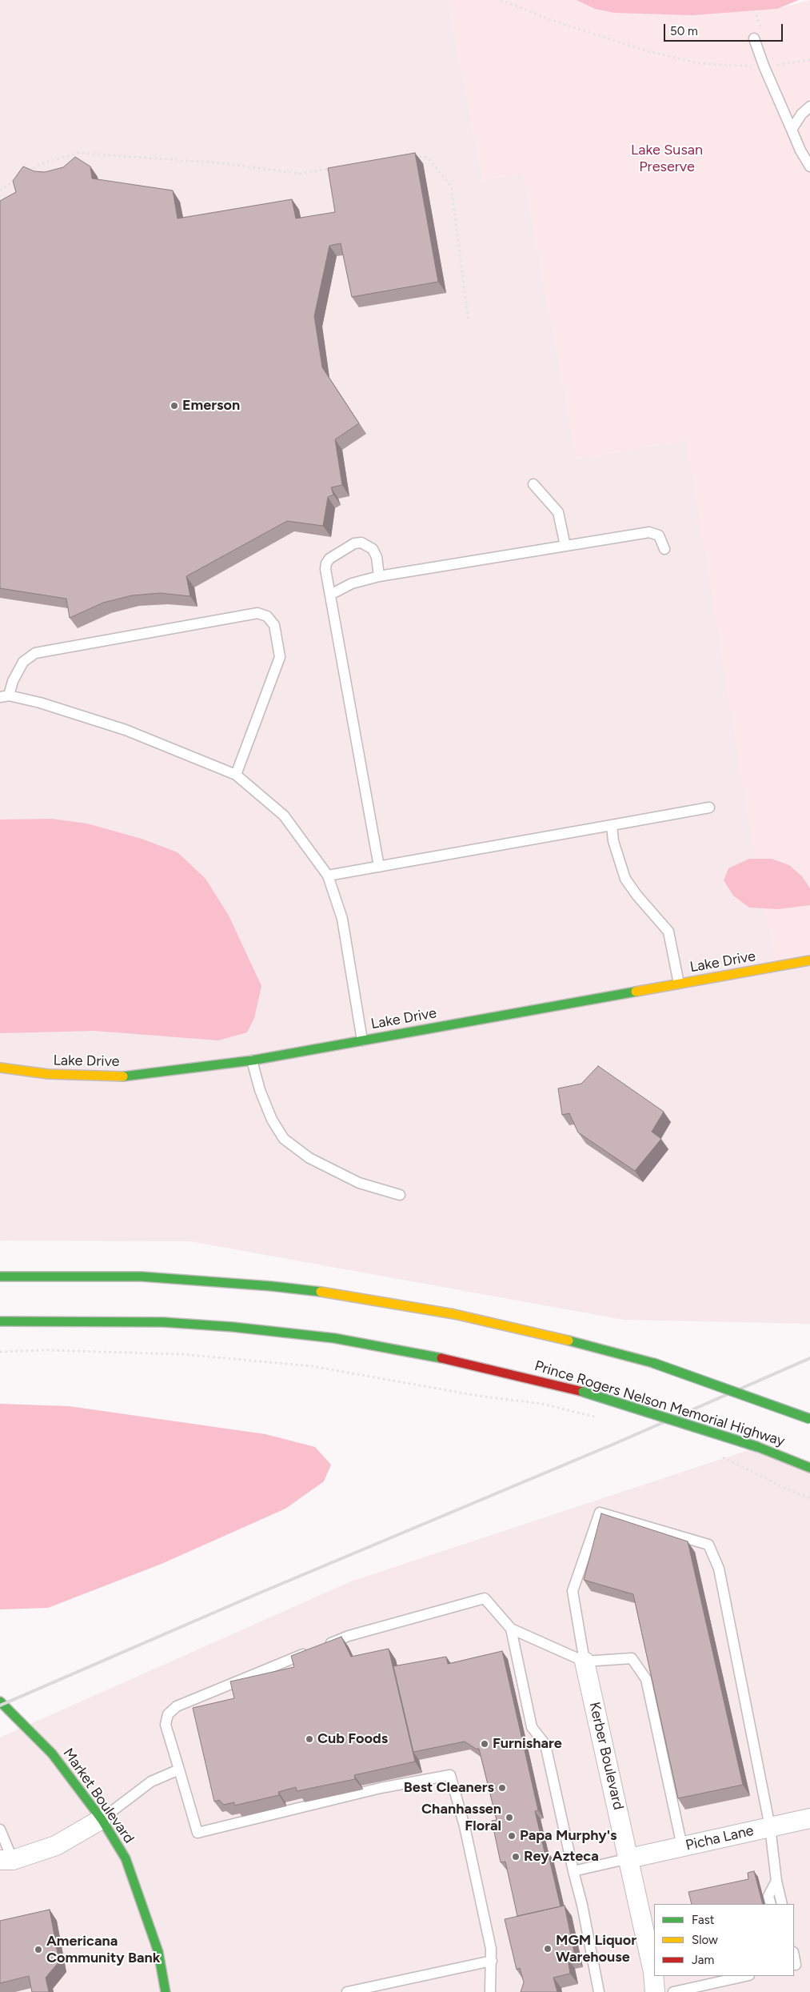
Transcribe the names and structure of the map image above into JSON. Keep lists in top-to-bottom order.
{
  "streets": {
    "main road": ["Lake Drive", "Prince Rogers Nelson Memorial Highway", "Market Boulevard"],
    "street": ["Kerber Boulevard", "Picha Lane"]
  },
  "crossings": [
    ["Kerber Boulevard", "Picha Lane"]
  ],
  "parks": ["Lake Susan Preserve"],
  "places": [
    "Emerson",
    "Cub Foods",
    "Furnishare",
    "Best Cleaners",
    "Chanhassen Floral",
    "Papa Murphy's",
    "Rey Azteca",
    "MGM Liquor Warehouse",
    "Americana Community Bank"
  ],
  "legend": ["Fast", "Slow", "Jam"],
  "scale_bar": "50 m"
}
